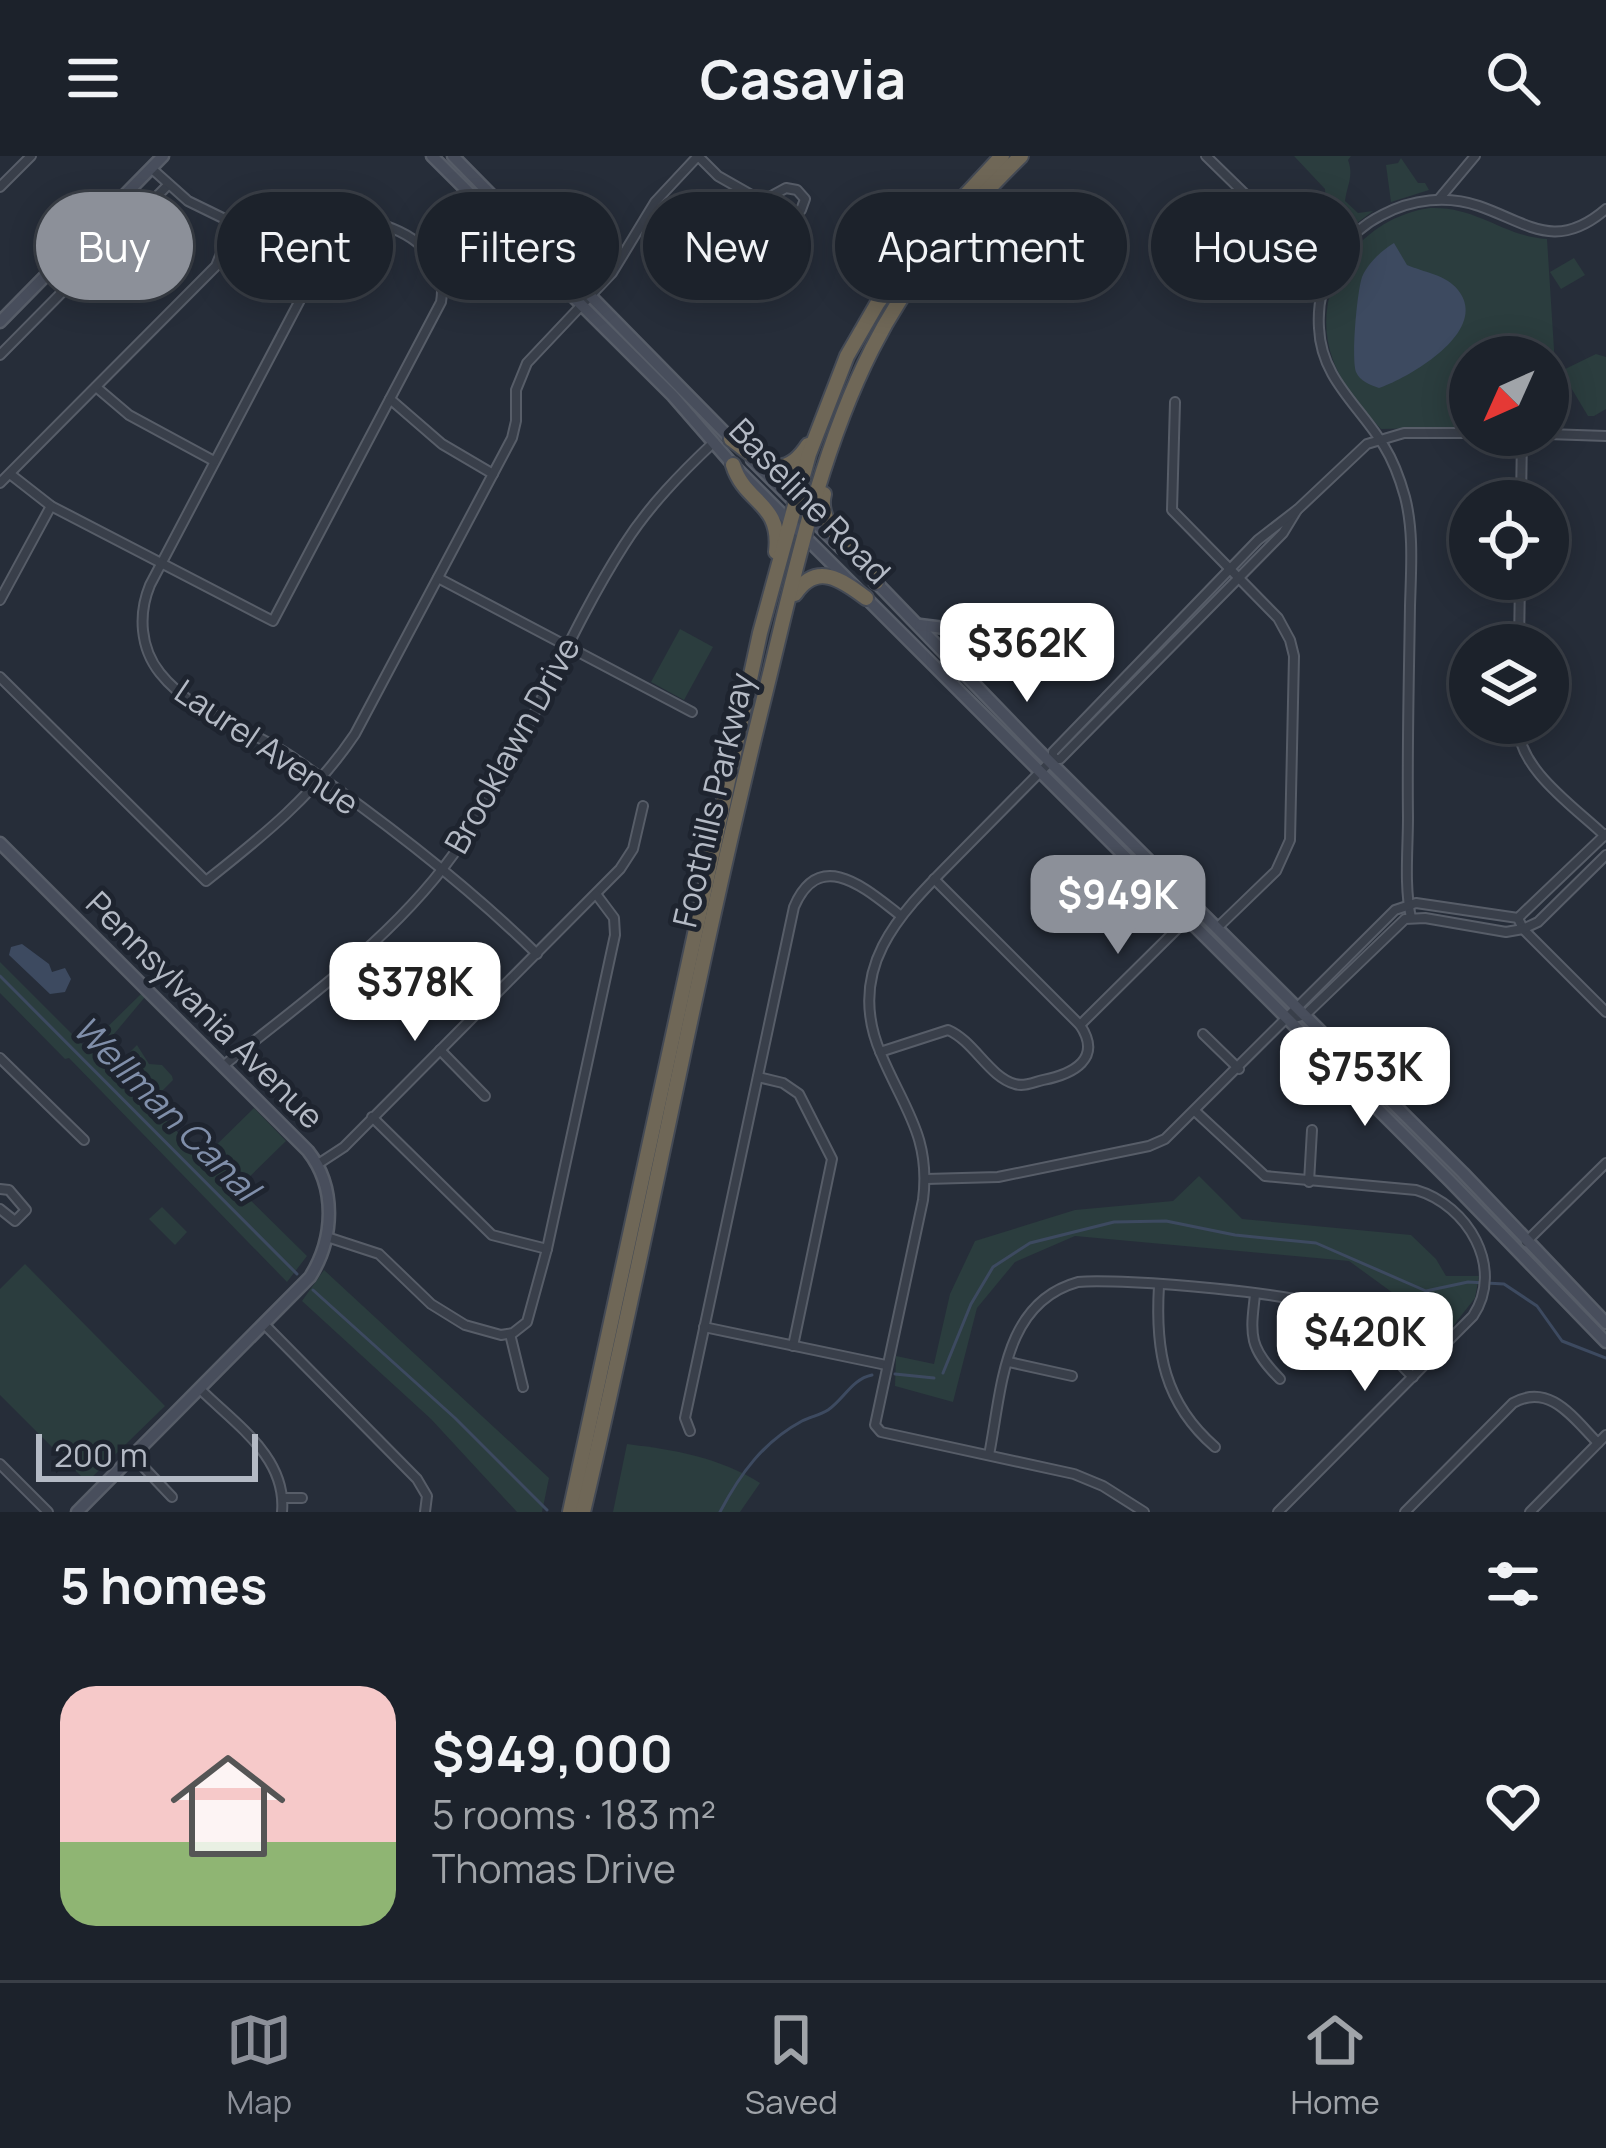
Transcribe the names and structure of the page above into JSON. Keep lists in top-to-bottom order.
{
  "streets": {
    "highway": ["Foothills Parkway"],
    "main road": ["Baseline Road", "Pennsylvania Avenue"],
    "street": ["Brooklawn Drive", "Laurel Avenue"]
  },
  "crossings": [
    ["Baseline Road", "Brooklawn Drive"],
    ["Baseline Road", "Foothills Parkway"],
    ["Brooklawn Drive", "Laurel Avenue"],
    ["Brooklawn Drive", "Pennsylvania Avenue"]
  ],
  "water": ["Wellman Canal"],
  "scale_bar": "200 m",
  "north": "bottom left",
  "page": {
    "header": "Casavia",
    "chip": [
      "Buy",
      "Rent",
      "Filters",
      "New",
      "Apartment",
      "House"
    ],
    "price": [
      "$362K",
      "$949K",
      "$378K",
      "$753K",
      "$420K"
    ],
    "scale": "200 m",
    "heading": "5 homes",
    "list": [
      {
        "name": "$949,000",
        "note": "5 rooms · 183 m² · Thomas Drive"
      }
    ],
    "tabs": ["Map", "Saved", "Home"]
  }
}
